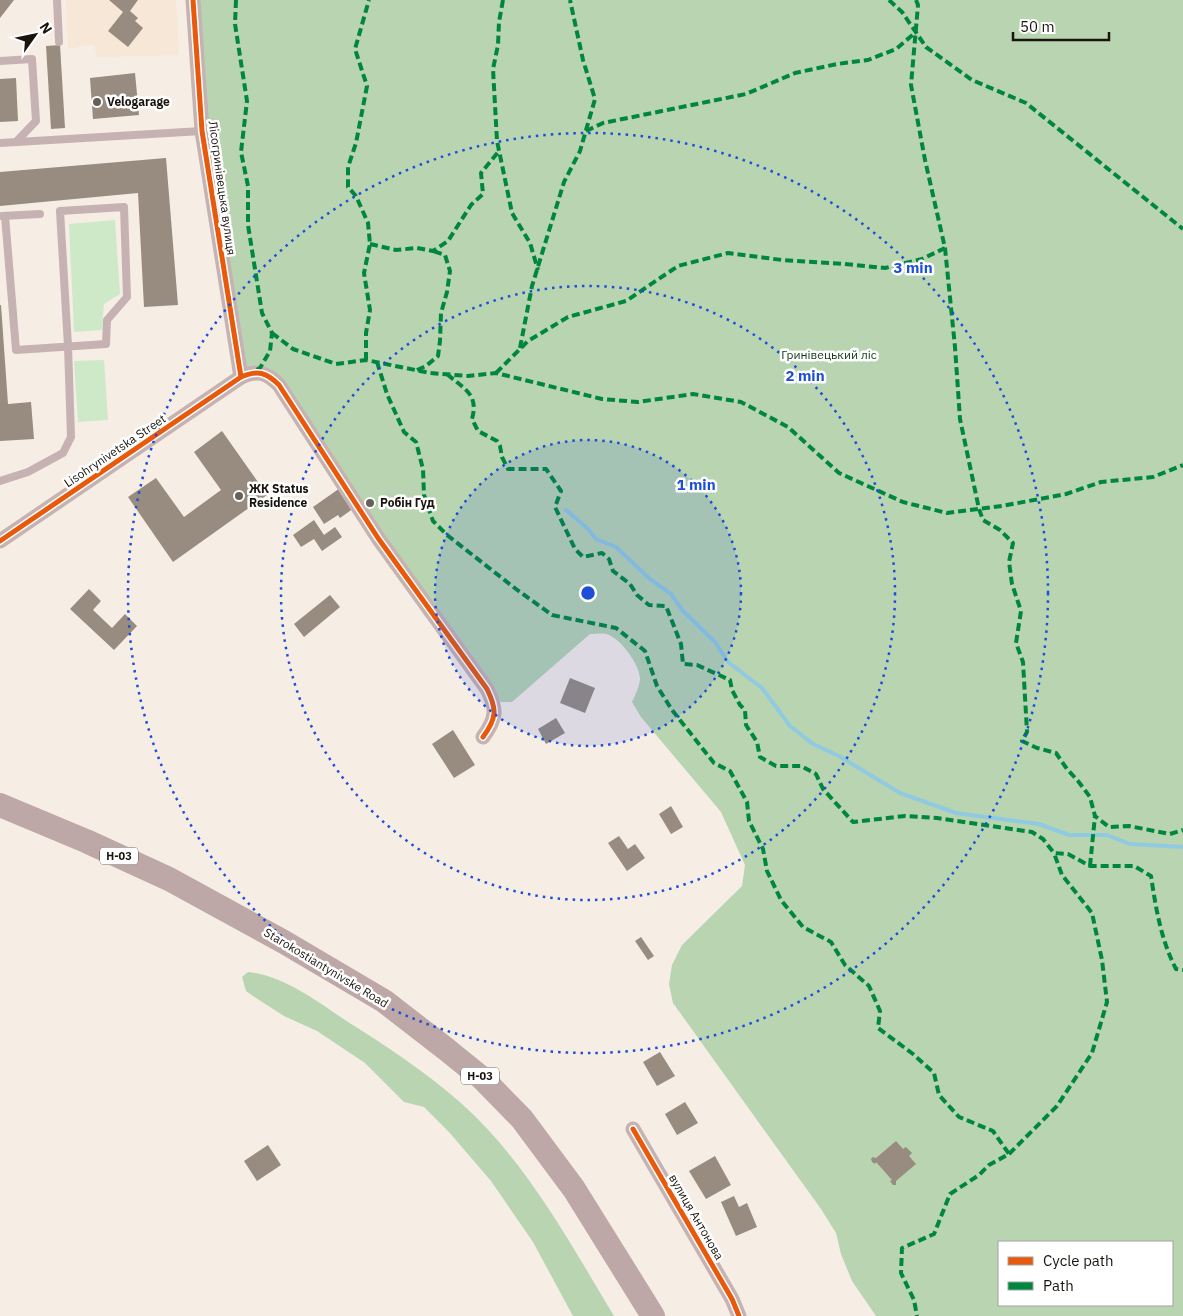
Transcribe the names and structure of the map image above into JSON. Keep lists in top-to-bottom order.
{
  "streets": {
    "main road": ["Н-03", "Starokostiantynivske Road"],
    "street": ["Лісогринівецька вулиця", "Lisohrynivetska Street", "вулиця Антонова"]
  },
  "crossings": [
    ["Лісогринівецька вулиця", "Lisohrynivetska Street"]
  ],
  "parks": ["Гринівецький ліс"],
  "places": ["Velogarage", "ЖК Status Residence", "Робін Гуд"],
  "legend": ["Cycle path", "Path"],
  "scale_bar": "50 m",
  "north": "top right",
  "rings": ["3 min", "2 min", "1 min"]
}
